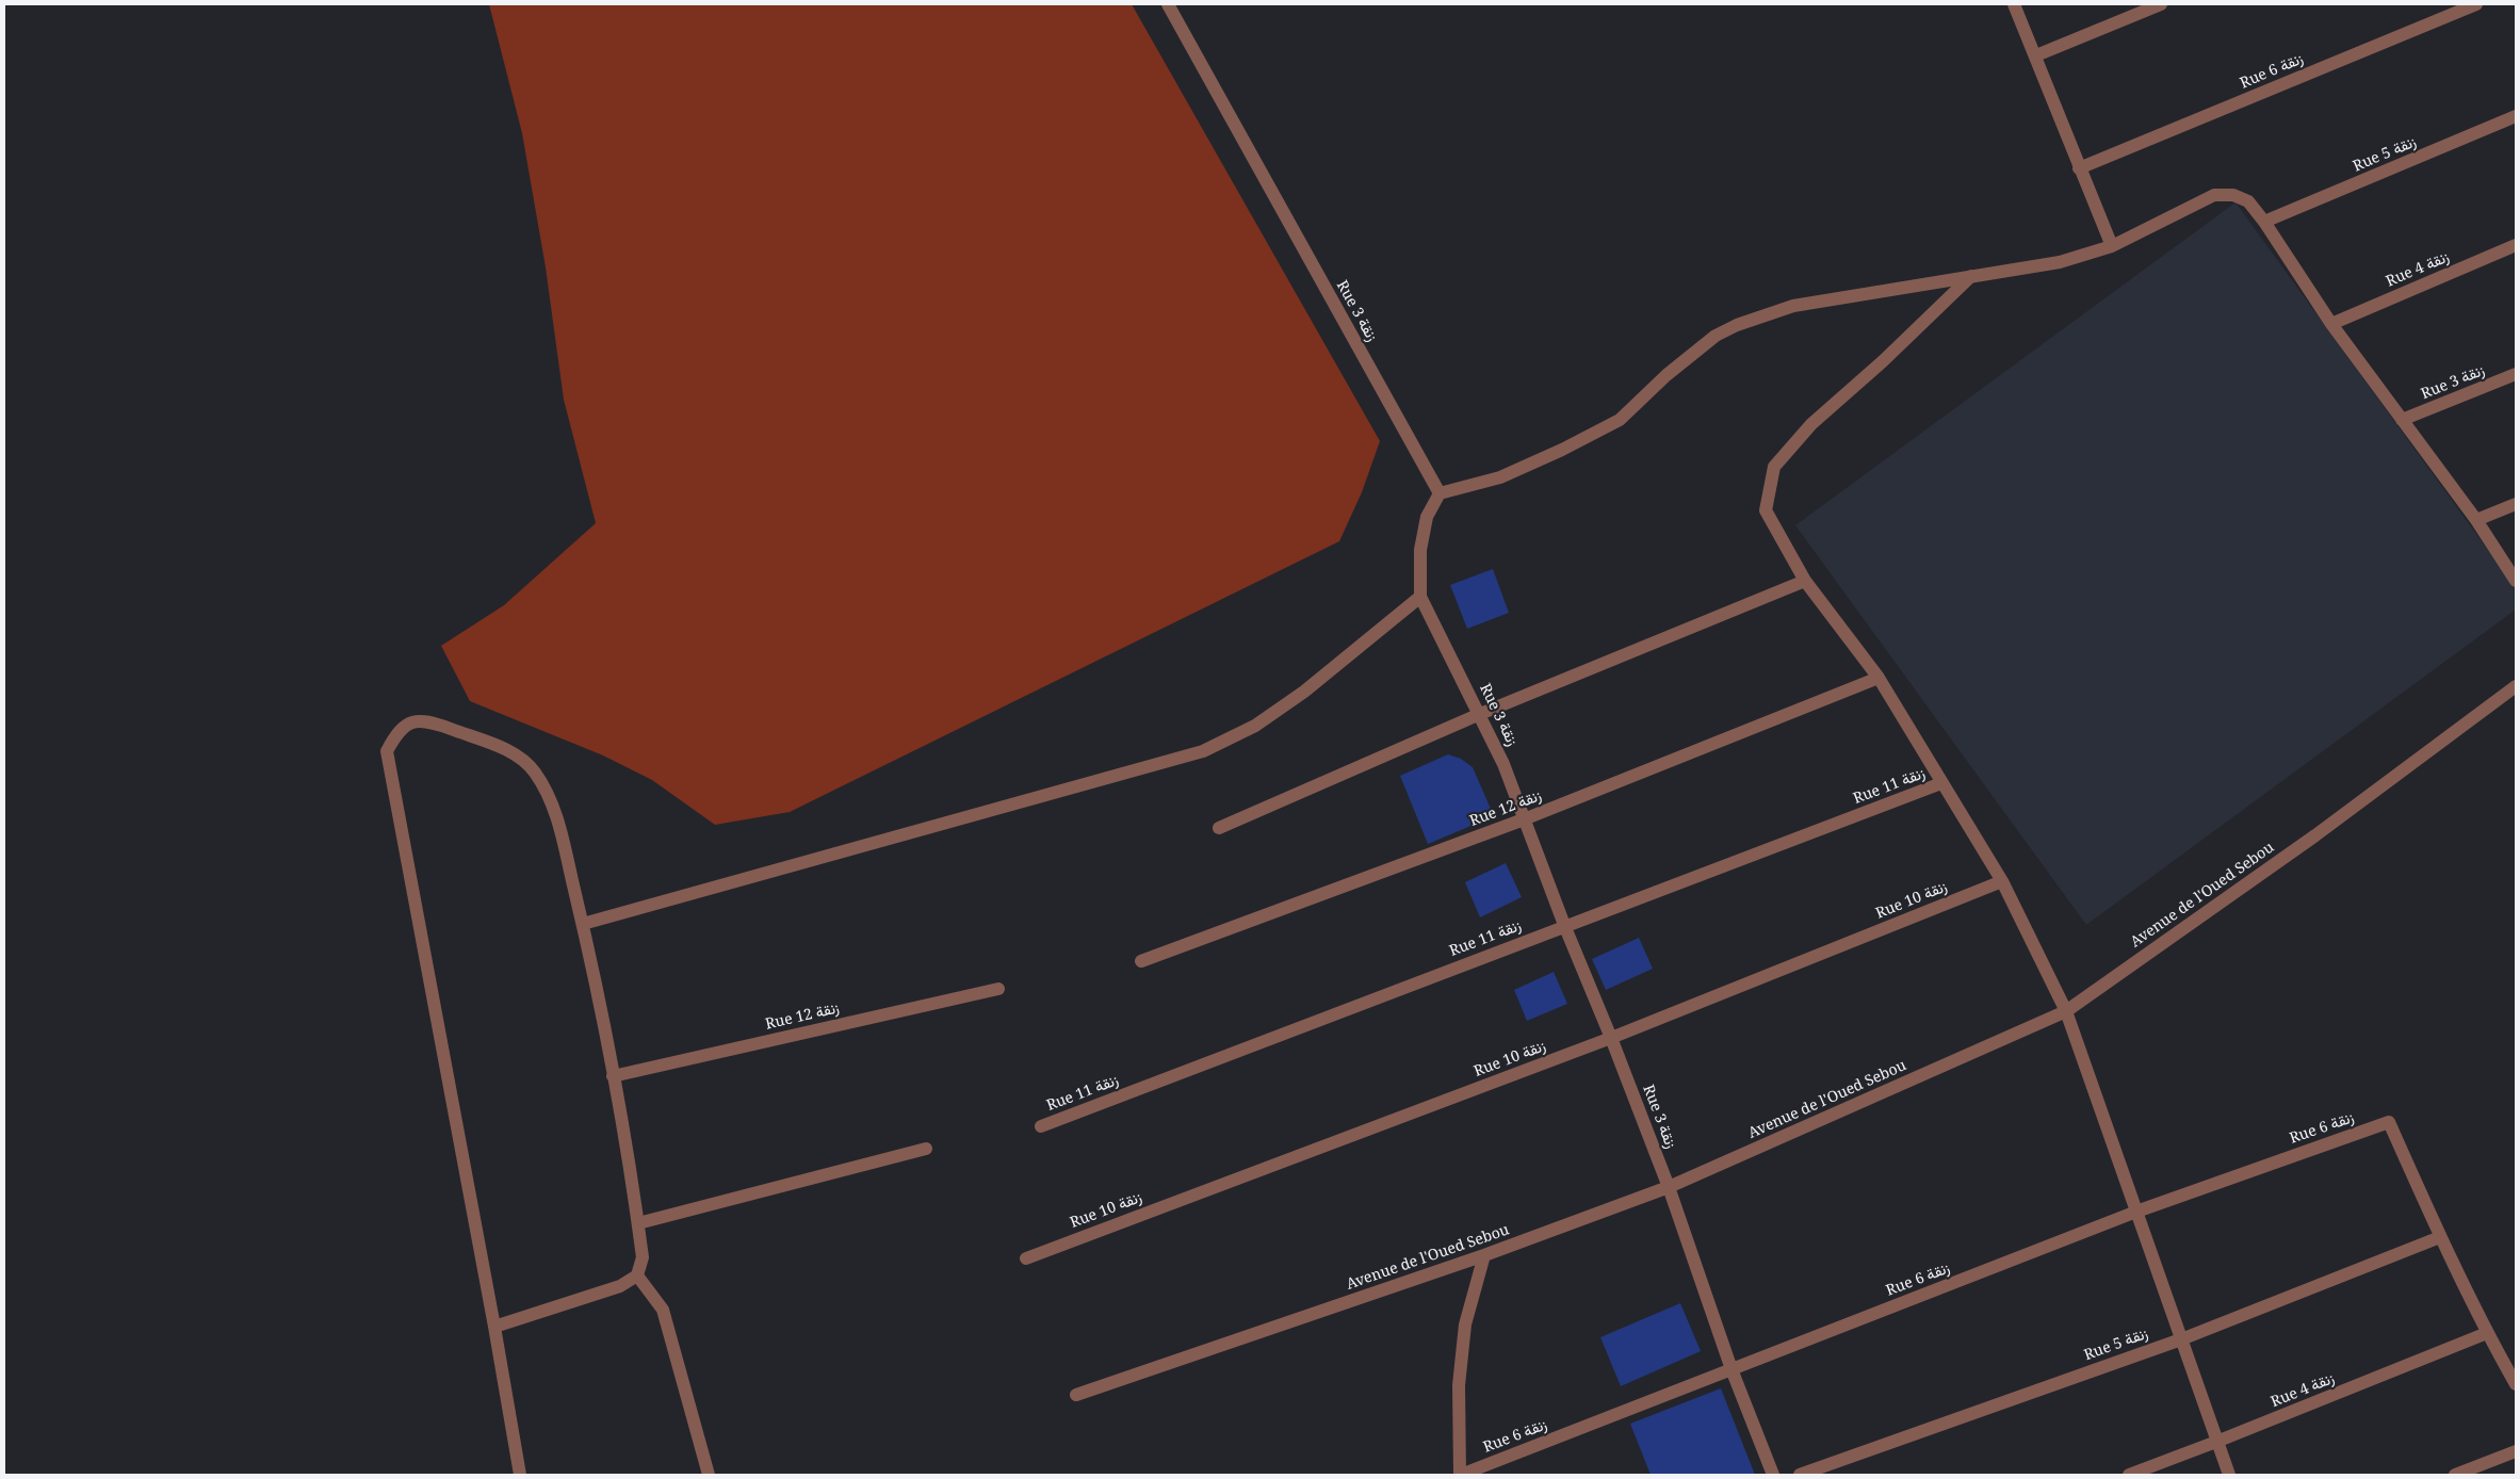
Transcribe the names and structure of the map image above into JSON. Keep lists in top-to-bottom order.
{
  "streets": {
    "street": [
      "Rue 6 زنقة",
      "Rue 5 زنقة",
      "Rue 4 زنقة",
      "Rue 3 زنقة",
      "Rue 11 زنقة",
      "Rue 12 زنقة",
      "Avenue de l'Oued Sebou",
      "Rue 10 زنقة"
    ]
  },
  "crossings": [
    ["Rue 6 زنقة", "Rue 5 زنقة"],
    ["Rue 6 زنقة", "Rue 3 زنقة"],
    ["Rue 3 زنقة", "Rue 11 زنقة"],
    ["Rue 3 زنقة", "Rue 12 زنقة"],
    ["Rue 3 زنقة", "Avenue de l'Oued Sebou"],
    ["Rue 3 زنقة", "Rue 10 زنقة"]
  ]
}
